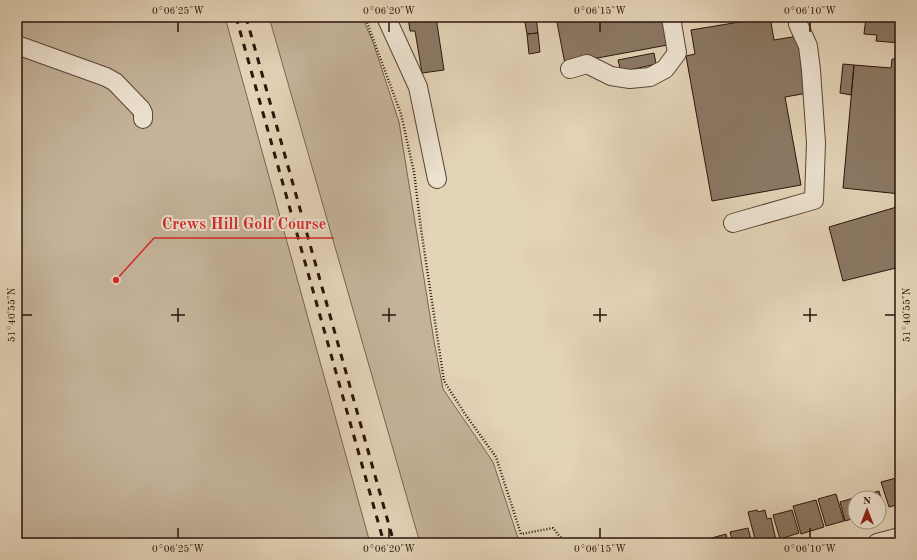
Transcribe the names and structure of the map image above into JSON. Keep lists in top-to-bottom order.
{
  "places": ["Crews Hill Golf Course"],
  "north": "top",
  "coordinates": [
    "0°06'25\"W",
    "0°06'20\"W",
    "0°06'15\"W",
    "0°06'10\"W",
    "51°40'55\"N"
  ]
}
